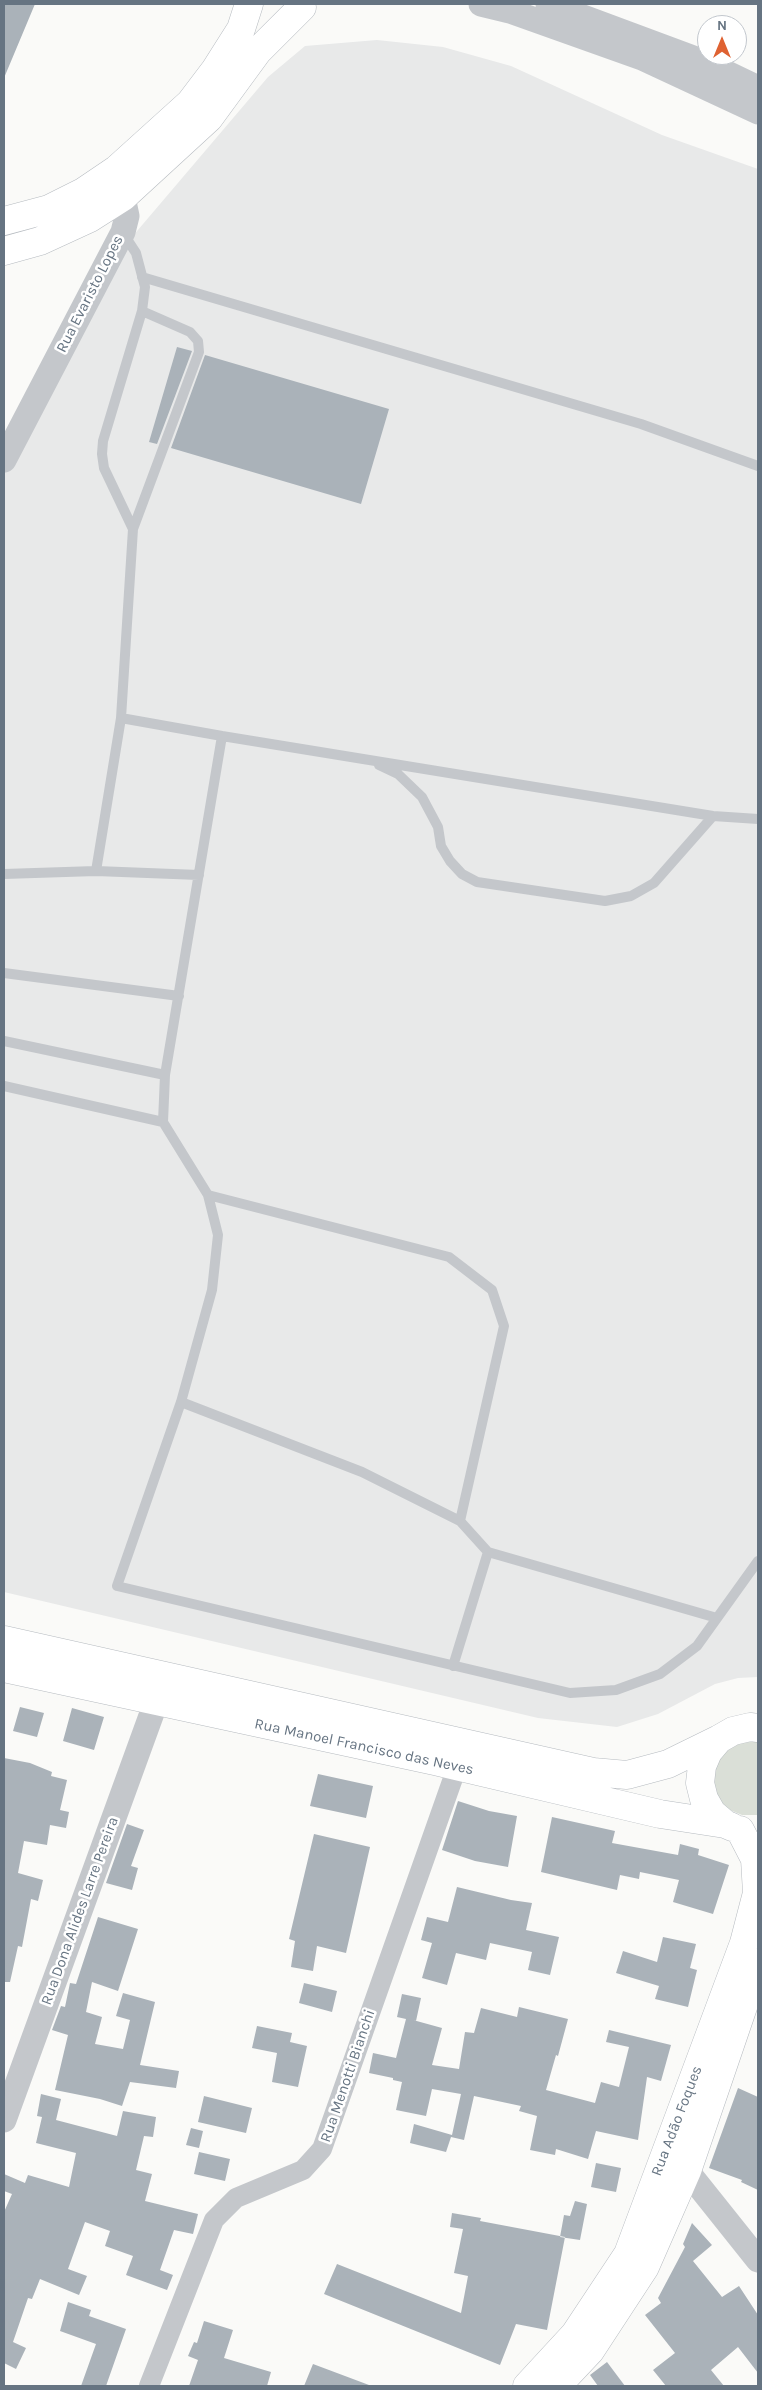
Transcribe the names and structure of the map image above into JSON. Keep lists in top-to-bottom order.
{
  "streets": {
    "main road": ["Rua Manoel Francisco das Neves", "Rua Adão Foques"],
    "street": ["Rua Evaristo Lopes", "Rua Dona Alides Larre Pereira", "Rua Menotti Bianchi"]
  },
  "crossings": [
    ["Rua Manoel Francisco das Neves", "Rua Dona Alides Larre Pereira"],
    ["Rua Manoel Francisco das Neves", "Rua Menotti Bianchi"],
    ["Rua Manoel Francisco das Neves", "Rua Adão Foques"]
  ],
  "north": "top"
}
